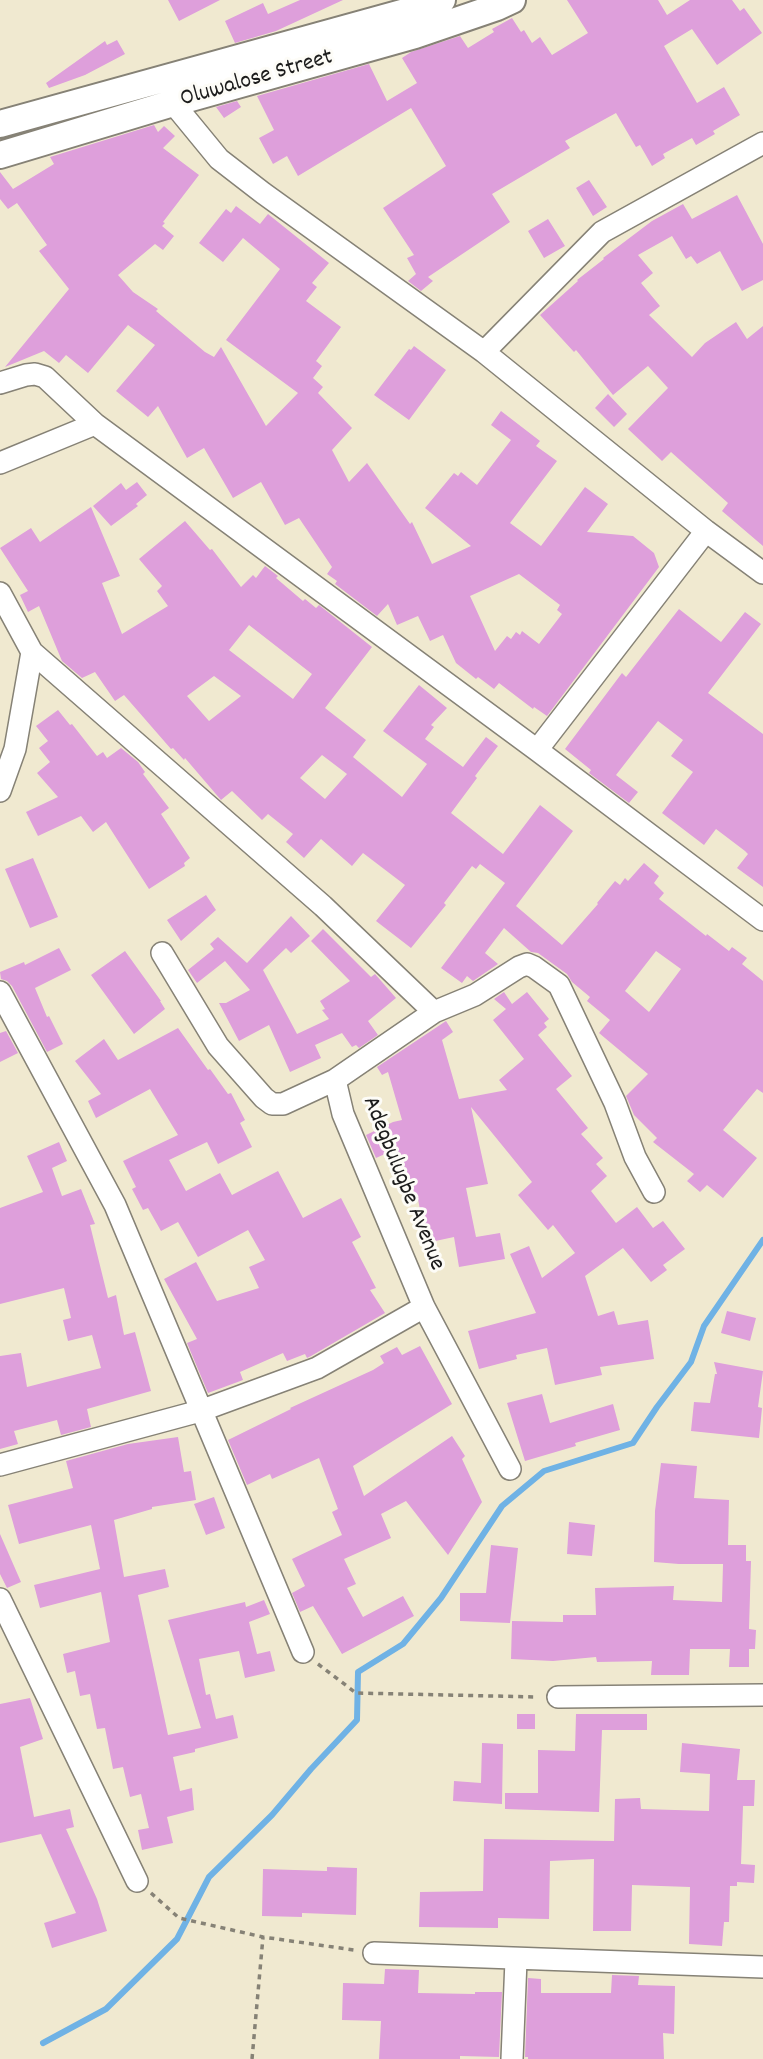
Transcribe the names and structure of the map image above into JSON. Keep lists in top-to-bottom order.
{
  "streets": {
    "street": ["Oluwalose Street", "Adegbulugbe Avenue"]
  }
}
